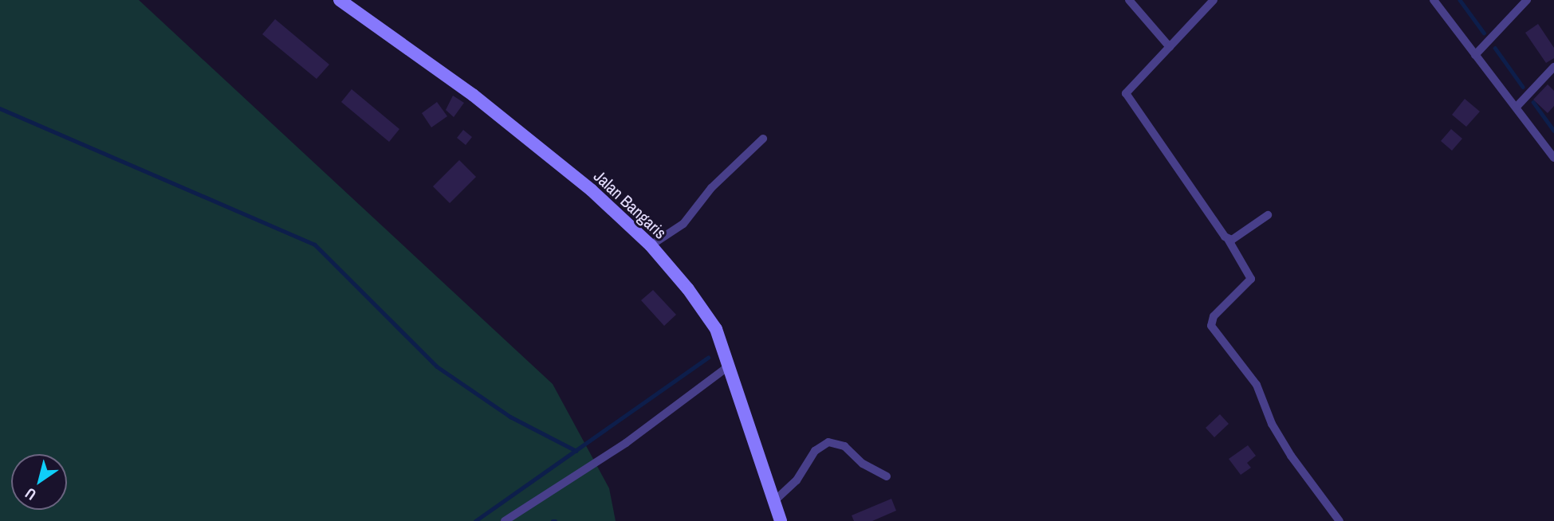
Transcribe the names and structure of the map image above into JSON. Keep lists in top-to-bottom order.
{
  "streets": {
    "street": ["Jalan Bangaris"]
  },
  "north": "bottom left"
}
